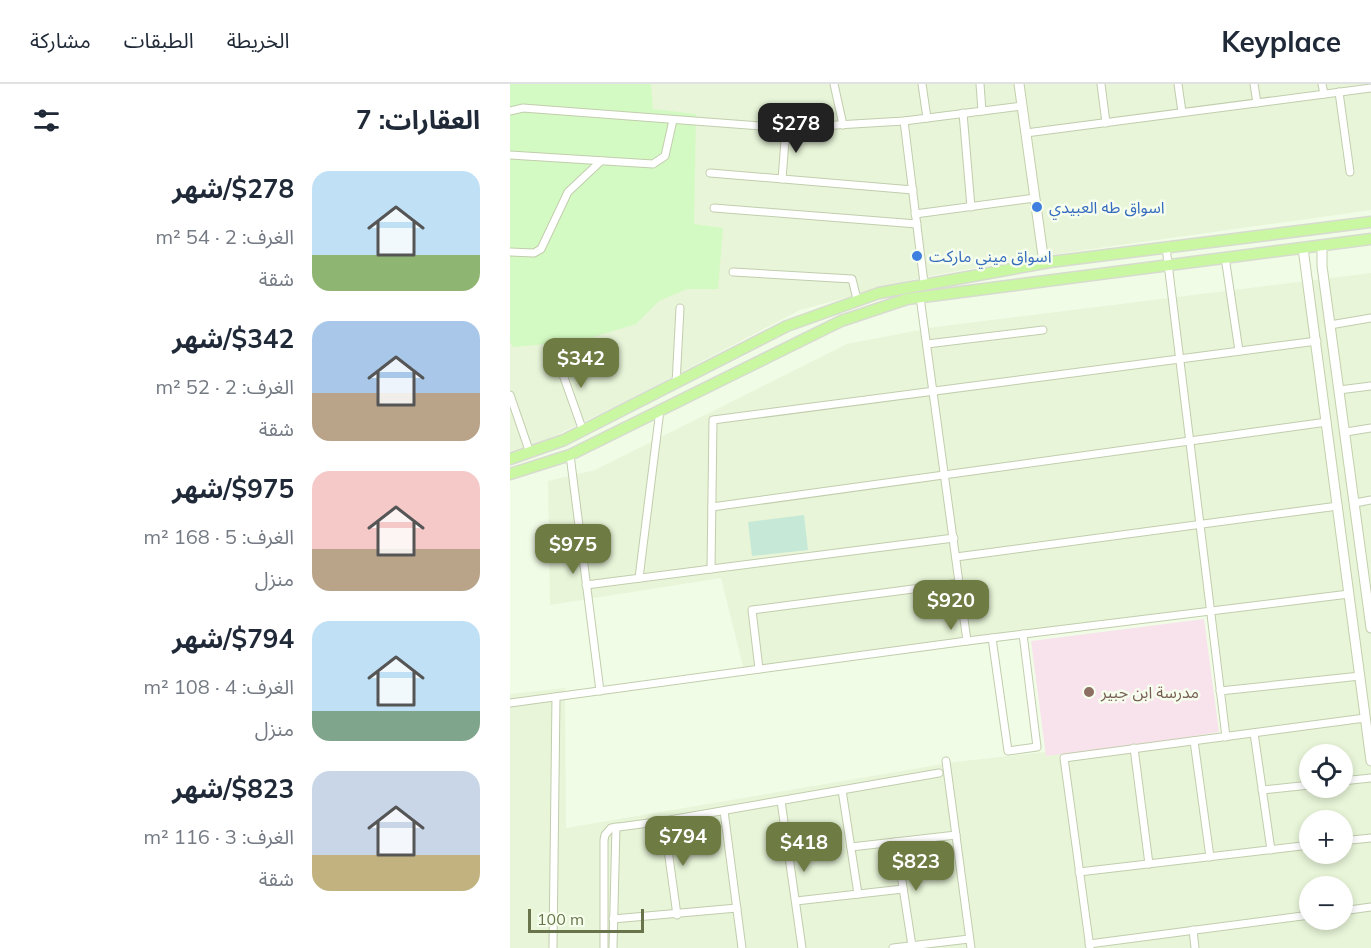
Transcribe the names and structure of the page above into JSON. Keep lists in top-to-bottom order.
{
  "places": ["اسواق طه العبيدي", "اسواق ميني ماركت", "مدرسة ابن جبير"],
  "scale_bar": "100 m",
  "page": {
    "header": "Keyplace",
    "nav": ["الخريطة", "الطبقات", "مشاركة"],
    "heading": "العقارات: 7",
    "price": [
      "$278",
      "$342",
      "$975",
      "$920",
      "$794",
      "$418",
      "$823"
    ],
    "list": [
      {
        "name": "$278/شهر",
        "note": "الغرف: 2 · 54 m² · شقة"
      },
      {
        "name": "$342/شهر",
        "note": "الغرف: 2 · 52 m² · شقة"
      },
      {
        "name": "$975/شهر",
        "note": "الغرف: 5 · 168 m² · منزل"
      },
      {
        "name": "$794/شهر",
        "note": "الغرف: 4 · 108 m² · منزل"
      },
      {
        "name": "$823/شهر",
        "note": "الغرف: 3 · 116 m² · شقة"
      }
    ],
    "map_buttons": ["+", "−"],
    "scale": "100 m"
  }
}
